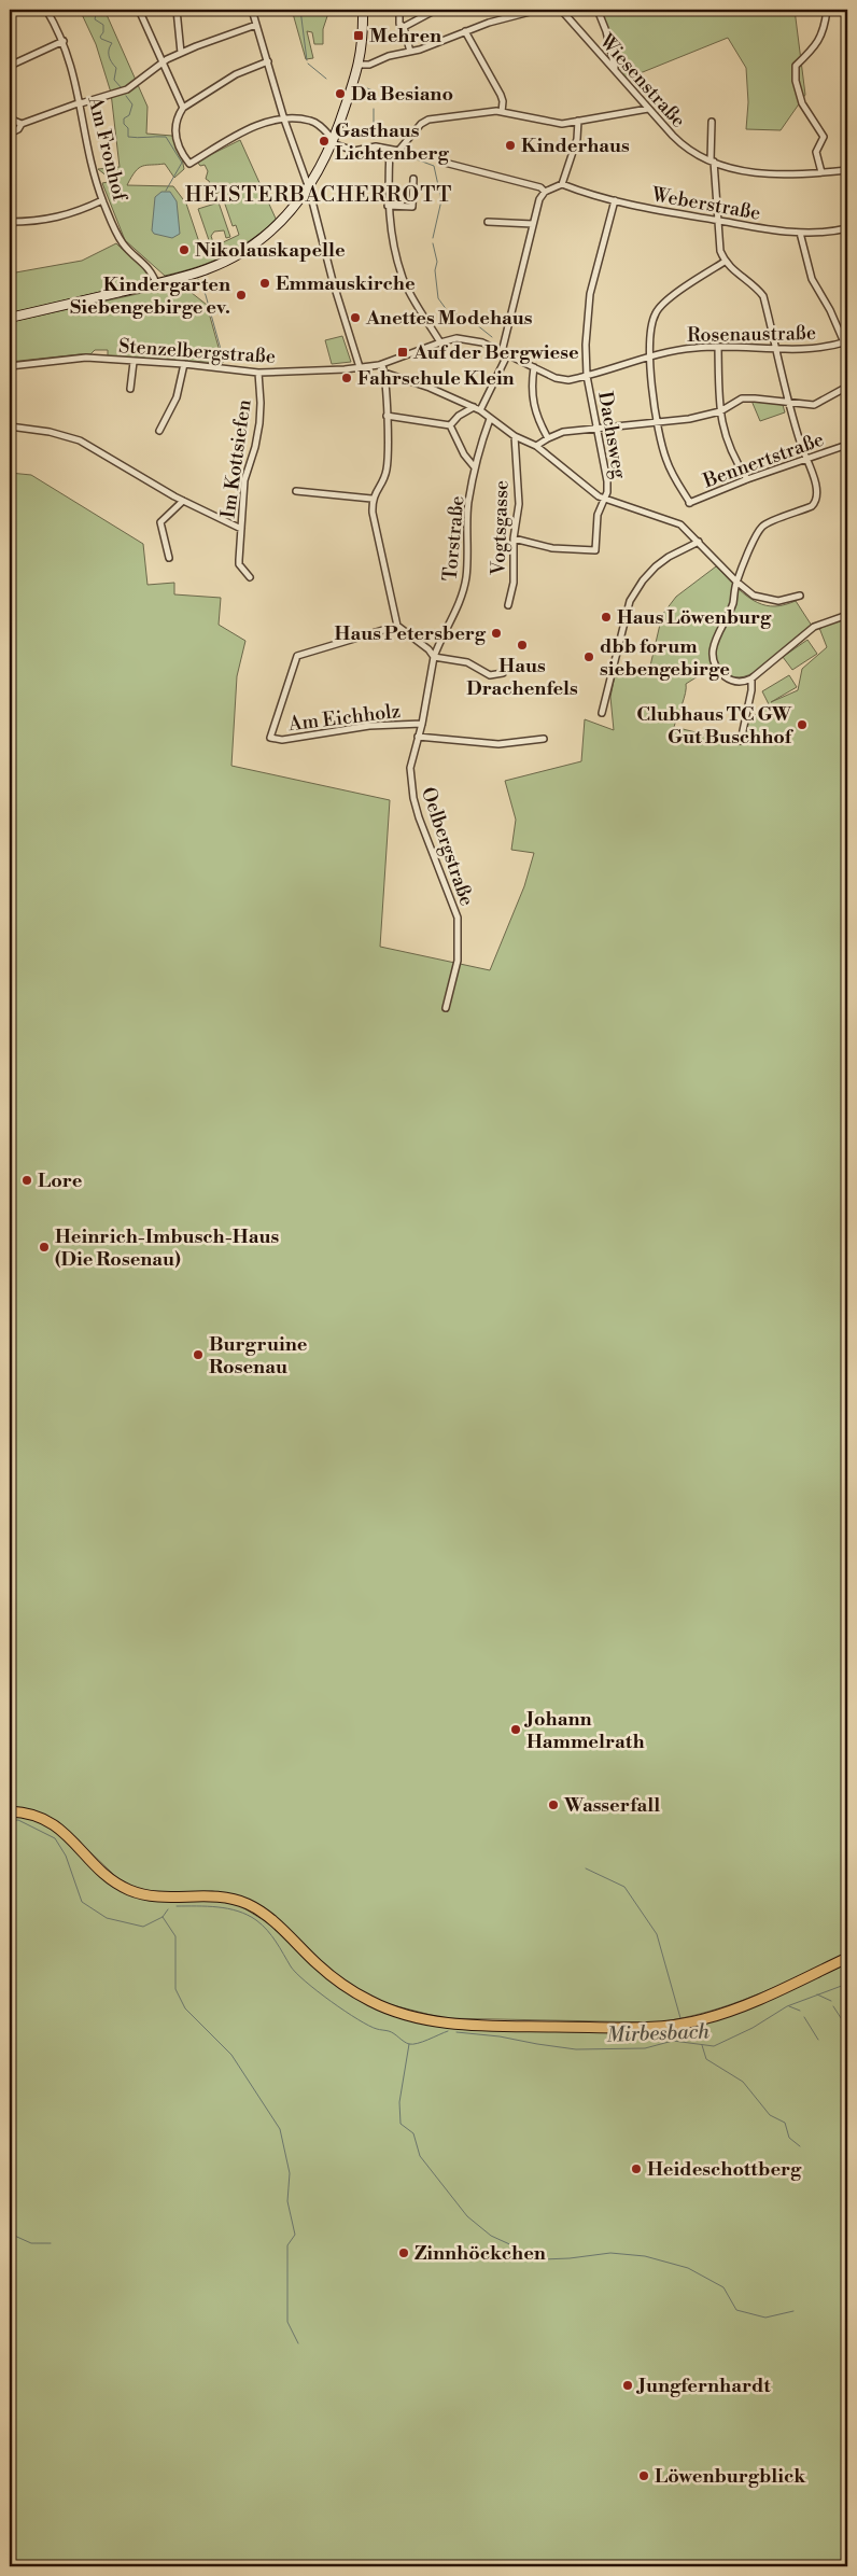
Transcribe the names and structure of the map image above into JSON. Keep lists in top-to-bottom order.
{
  "streets": {
    "street": [
      "Wiesenstraße",
      "Am Fronhof",
      "Weberstraße",
      "Rosenaustraße",
      "Stenzelbergstraße",
      "Dachsweg",
      "Im Kottsiefen",
      "Bennertstraße",
      "Vogtsgasse",
      "Torstraße",
      "Am Eichholz",
      "Oelbergstraße"
    ]
  },
  "crossings": [
    ["Weberstraße", "Dachsweg"],
    ["Rosenaustraße", "Stenzelbergstraße"],
    ["Rosenaustraße", "Dachsweg"],
    ["Stenzelbergstraße", "Im Kottsiefen"],
    ["Dachsweg", "Vogtsgasse"],
    ["Torstraße", "Oelbergstraße"],
    ["Am Eichholz", "Oelbergstraße"]
  ],
  "districts": ["HEISTERBACHERROTT"],
  "water": ["Mirbesbach"],
  "places": {
    "transit": ["Mehren", "Auf der Bergwiese"],
    "other": [
      "Da Besiano",
      "Gasthaus Lichtenberg",
      "Kinderhaus",
      "Nikolauskapelle",
      "Emmauskirche",
      "Kindergarten Siebengebirge ev.",
      "Anettes Modehaus",
      "Fahrschule Klein",
      "Haus Löwenburg",
      "Haus Petersberg",
      "Haus Drachenfels",
      "dbb forum siebengebirge",
      "Clubhaus TC GW Gut Buschhof",
      "Lore",
      "Heinrich-Imbusch-Haus (Die Rosenau)",
      "Burgruine Rosenau",
      "Johann Hammelrath",
      "Wasserfall",
      "Heideschottberg",
      "Zinnhöckchen",
      "Jungfernhardt",
      "Löwenburgblick"
    ]
  }
}
